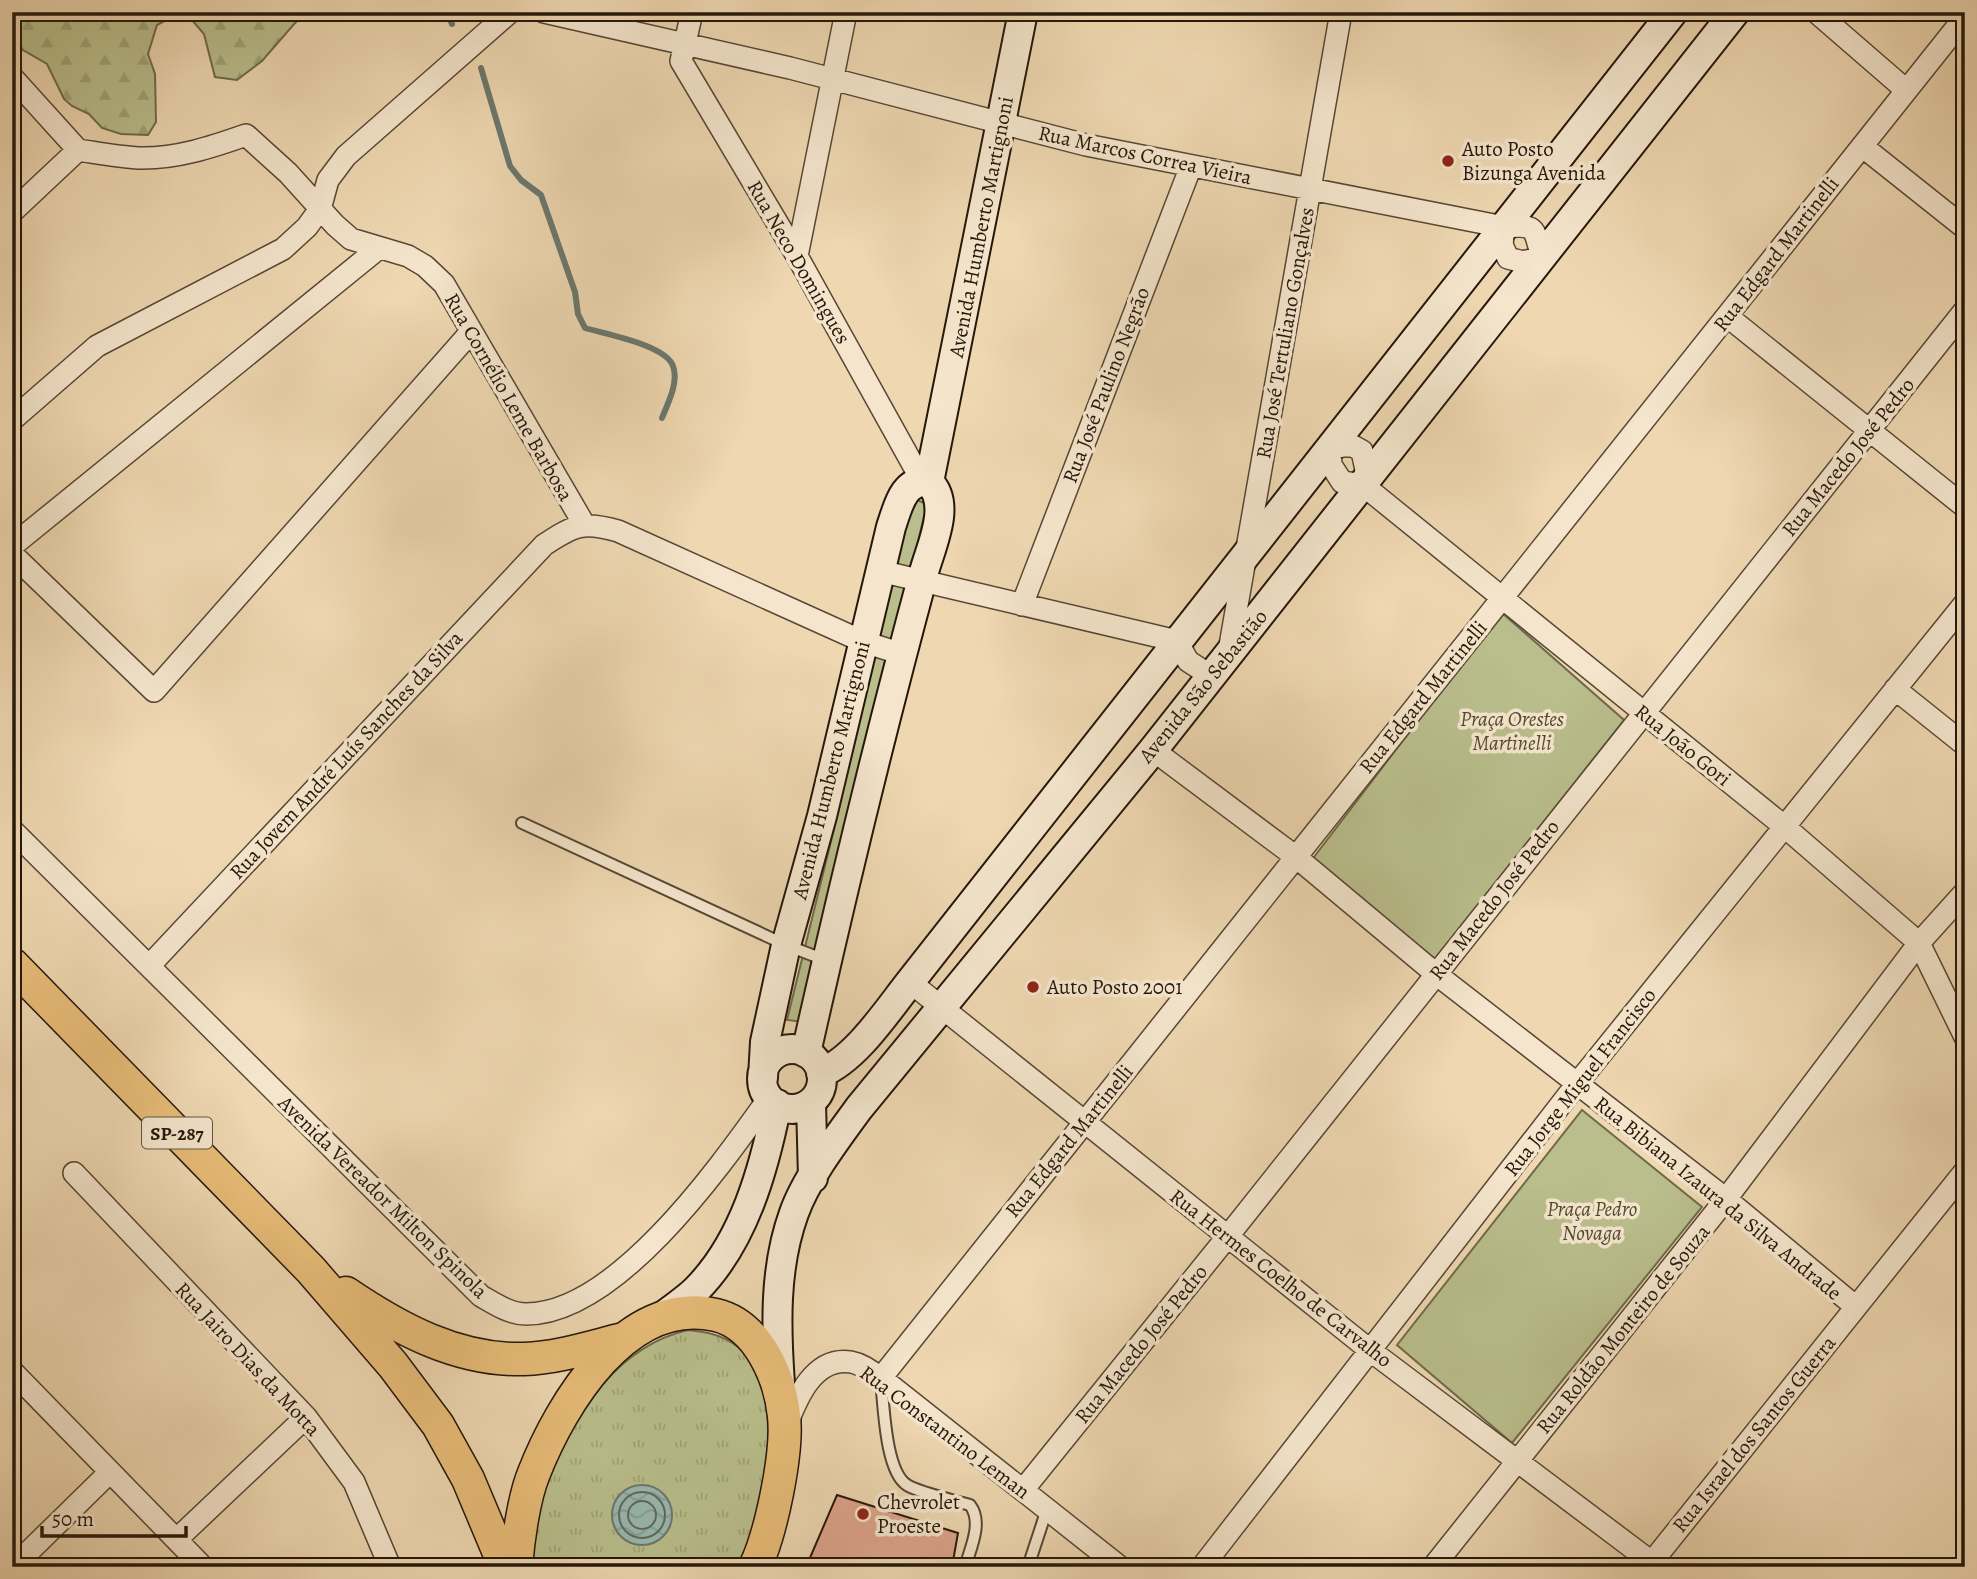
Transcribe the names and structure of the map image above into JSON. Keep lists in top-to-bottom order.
{
  "streets": {
    "main road": ["Avenida Humberto Martignoni", "Avenida São Sebastião", "SP-287"],
    "street": [
      "Rua Marcos Correa Vieira",
      "Rua Edgard Martinelli",
      "Rua Neco Domingues",
      "Rua José Tertuliano Gonçalves",
      "Rua José Paulino Negrão",
      "Rua Cornélio Leme Barbosa",
      "Rua Macedo José Pedro",
      "Rua João Gori",
      "Rua Jovem André Luís Sanches da Silva",
      "Rua Jorge Miguel Francisco",
      "Avenida Vereador Milton Spinola",
      "Rua Bibiana Izaura da Silva Andrade",
      "Rua Hermes Coelho de Carvalho",
      "Rua Roldão Monteiro de Souza",
      "Rua Jairo Dias da Motta",
      "Rua Constantino Leman",
      "Rua Israel dos Santos Guerra"
    ]
  },
  "crossings": [
    ["Rua Marcos Correa Vieira", "Avenida Humberto Martignoni"],
    ["Rua Marcos Correa Vieira", "Rua Neco Domingues"],
    ["Rua Marcos Correa Vieira", "Rua José Tertuliano Gonçalves"],
    ["Rua Marcos Correa Vieira", "Rua José Paulino Negrão"],
    ["Rua Marcos Correa Vieira", "Avenida São Sebastião"],
    ["Avenida Humberto Martignoni", "Rua Neco Domingues"],
    ["Avenida Humberto Martignoni", "Avenida Vereador Milton Spinola"],
    ["Rua Edgard Martinelli", "Rua João Gori"],
    ["Rua Edgard Martinelli", "Rua Bibiana Izaura da Silva Andrade"],
    ["Rua Edgard Martinelli", "Rua Hermes Coelho de Carvalho"],
    ["Rua Edgard Martinelli", "Rua Constantino Leman"],
    ["Rua José Tertuliano Gonçalves", "Avenida São Sebastião"],
    ["Rua Cornélio Leme Barbosa", "Rua Jovem André Luís Sanches da Silva"],
    ["Rua Macedo José Pedro", "Rua João Gori"],
    ["Rua Macedo José Pedro", "Rua Bibiana Izaura da Silva Andrade"],
    ["Rua Macedo José Pedro", "Rua Hermes Coelho de Carvalho"],
    ["Rua Macedo José Pedro", "Rua Constantino Leman"],
    ["Avenida São Sebastião", "Rua João Gori"],
    ["Avenida São Sebastião", "Rua Bibiana Izaura da Silva Andrade"],
    ["Avenida São Sebastião", "Rua Hermes Coelho de Carvalho"],
    ["Avenida São Sebastião", "Rua Constantino Leman"],
    ["Rua João Gori", "Rua Jorge Miguel Francisco"],
    ["Rua João Gori", "Rua Roldão Monteiro de Souza"],
    ["Rua Jovem André Luís Sanches da Silva", "Avenida Vereador Milton Spinola"],
    ["Rua Jorge Miguel Francisco", "Rua Bibiana Izaura da Silva Andrade"],
    ["Rua Jorge Miguel Francisco", "Rua Hermes Coelho de Carvalho"],
    ["Rua Bibiana Izaura da Silva Andrade", "Rua Roldão Monteiro de Souza"],
    ["Rua Bibiana Izaura da Silva Andrade", "Rua Israel dos Santos Guerra"],
    ["Rua Hermes Coelho de Carvalho", "Rua Roldão Monteiro de Souza"],
    ["Rua Hermes Coelho de Carvalho", "Rua Israel dos Santos Guerra"]
  ],
  "parks": ["Praça Orestes Martinelli", "Praça Pedro Novaga"],
  "places": ["Auto Posto Bizunga Avenida", "Auto Posto 2001", "Chevrolet Proeste"],
  "scale_bar": "50 m"
}
